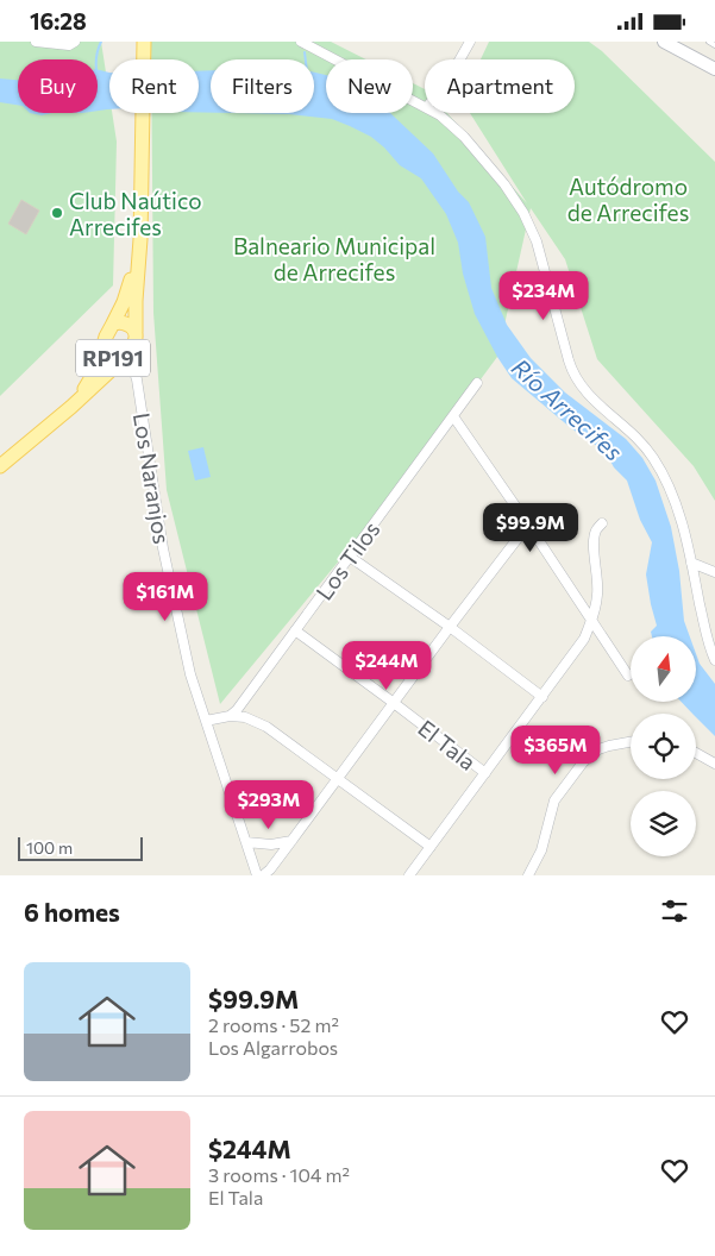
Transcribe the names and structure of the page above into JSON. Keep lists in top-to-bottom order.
{
  "streets": {
    "main road": ["RP191"],
    "street": ["Los Naranjos", "Los Tilos", "El Tala"]
  },
  "crossings": [
    ["RP191", "Los Naranjos"],
    ["Los Tilos", "El Tala"]
  ],
  "water": ["Río Arrecifes"],
  "parks": ["Autódromo de Arrecifes", "Balneario Municipal de Arrecifes"],
  "places": ["Club Naútico Arrecifes"],
  "scale_bar": "100 m",
  "north": "top",
  "page": {
    "status": "16:28",
    "chip": [
      "Buy",
      "Rent",
      "Filters",
      "New",
      "Apartment"
    ],
    "price": [
      "$234M",
      "$99.9M",
      "$161M",
      "$244M",
      "$365M",
      "$293M"
    ],
    "scale": "100 m",
    "heading": "6 homes",
    "list": [
      {
        "name": "$99.9M",
        "note": "2 rooms · 52 m² · Los Algarrobos"
      },
      {
        "name": "$244M",
        "note": "3 rooms · 104 m² · El Tala"
      }
    ]
  }
}
